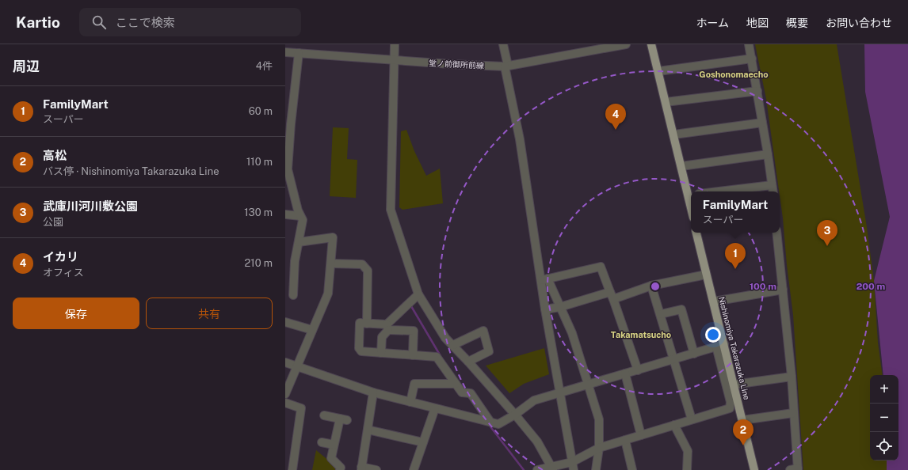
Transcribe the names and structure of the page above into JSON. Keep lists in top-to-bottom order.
{
  "streets": {
    "main road": ["Nishinomiya Takarazuka Line"],
    "street": ["堂ノ前御所前線"]
  },
  "districts": ["Goshonomaecho", "Takamatsucho"],
  "page": {
    "header": "Kartio",
    "search": "ここで検索",
    "nav": [
      "ホーム",
      "地図",
      "概要",
      "お問い合わせ"
    ],
    "heading": ["周辺", "4件"],
    "list": [
      {
        "mark": "1",
        "name": "FamilyMart",
        "note": "スーパー",
        "value": "60 m"
      },
      {
        "mark": "2",
        "name": "高松",
        "note": "バス停 · Nishinomiya Takarazuka Line",
        "value": "110 m"
      },
      {
        "mark": "3",
        "name": "武庫川河川敷公園",
        "note": "公園",
        "value": "130 m"
      },
      {
        "mark": "4",
        "name": "イカリ",
        "note": "オフィス",
        "value": "210 m"
      }
    ],
    "pins": [
      "4",
      "3",
      "1",
      "2"
    ],
    "popup": ["FamilyMart", "スーパー"],
    "buttons": ["保存", "共有"],
    "map_buttons": ["+", "−"]
  },
  "rings": ["100 m", "200 m"]
}
